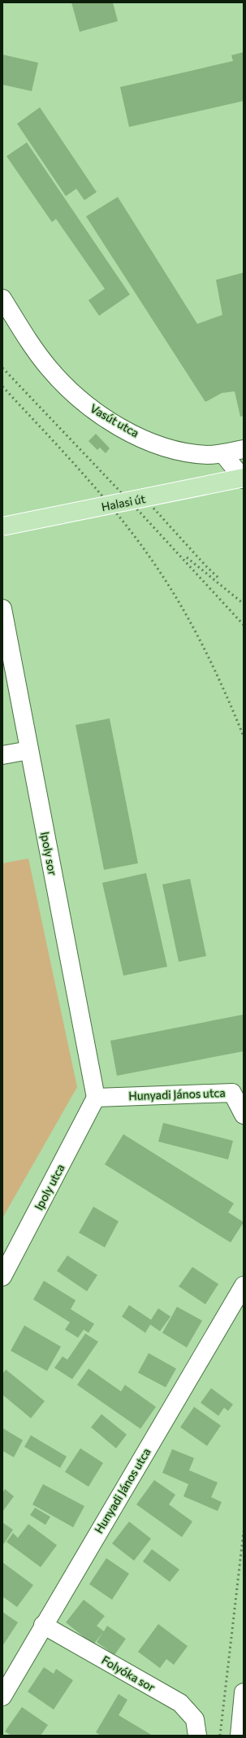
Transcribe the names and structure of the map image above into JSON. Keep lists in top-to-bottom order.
{
  "streets": {
    "main road": ["Halasi út"],
    "street": [
      "Vasút utca",
      "Ipoly sor",
      "Hunyadi János utca",
      "Ipoly utca",
      "Folyóka sor"
    ]
  },
  "crossings": [
    ["Ipoly sor", "Hunyadi János utca"],
    ["Ipoly sor", "Ipoly utca"],
    ["Hunyadi János utca", "Ipoly utca"],
    ["Hunyadi János utca", "Folyóka sor"]
  ]
}
